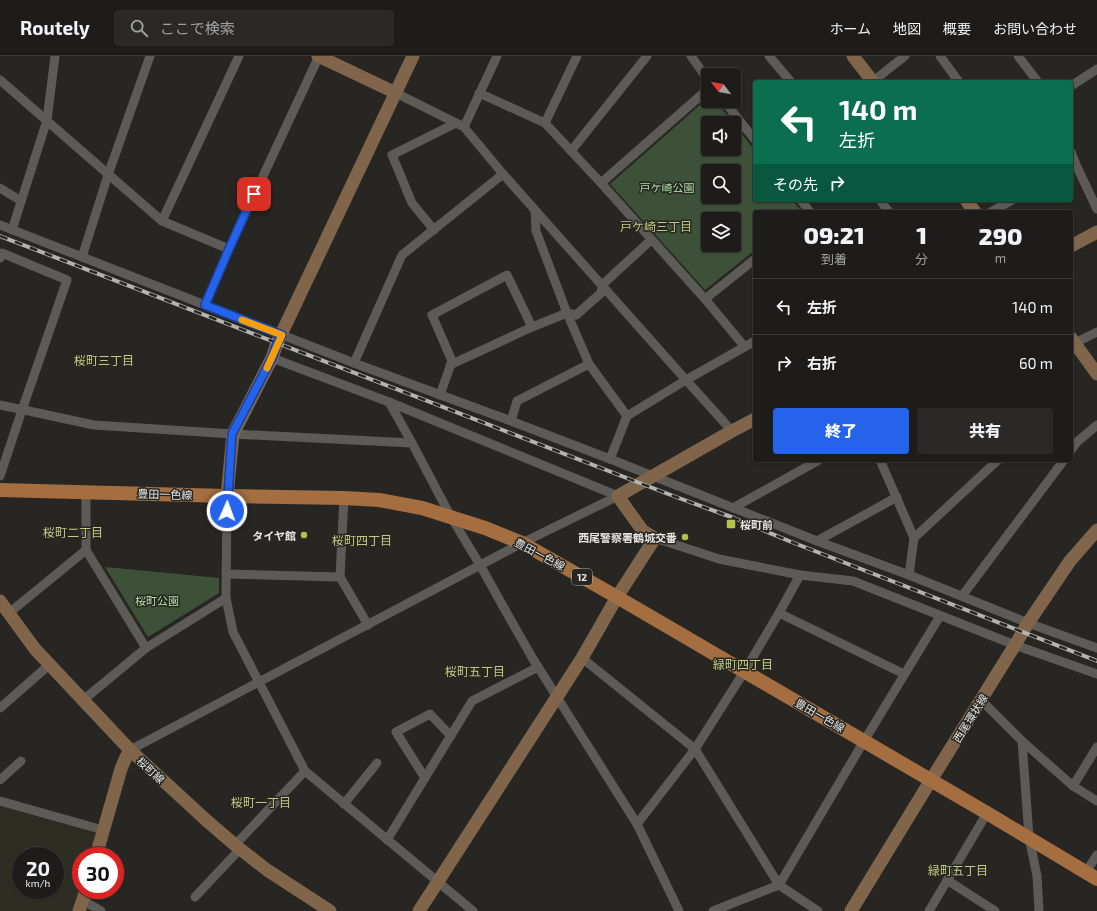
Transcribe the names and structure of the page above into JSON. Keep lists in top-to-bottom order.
{
  "streets": {
    "main road": ["豊田一色線", "12"],
    "street": ["西尾環状線", "桜町線"]
  },
  "crossings": [
    ["豊田一色線", "西尾環状線"]
  ],
  "districts": [
    "戸ケ崎三丁目",
    "桜町三丁目",
    "桜町二丁目",
    "桜町四丁目",
    "緑町四丁目",
    "桜町五丁目",
    "桜町一丁目",
    "緑町五丁目"
  ],
  "parks": ["戸ケ崎公園", "桜町公園"],
  "places": {
    "transit": ["桜町前"],
    "other": ["タイヤ館", "西尾警察署鶴城交番"]
  },
  "north": "top left",
  "page": {
    "header": "Routely",
    "search": "ここで検索",
    "nav": [
      "ホーム",
      "地図",
      "概要",
      "お問い合わせ"
    ],
    "turn": ["140 m", "左折"],
    "then": "その先",
    "eta": [
      "09:21",
      "到着",
      "1",
      "分",
      "290",
      "m"
    ],
    "list": [
      {
        "name": "左折",
        "value": "140 m"
      },
      {
        "name": "右折",
        "value": "60 m"
      }
    ],
    "buttons": ["終了", "共有"],
    "speed": "20 km/h",
    "limit": "30"
  }
}
